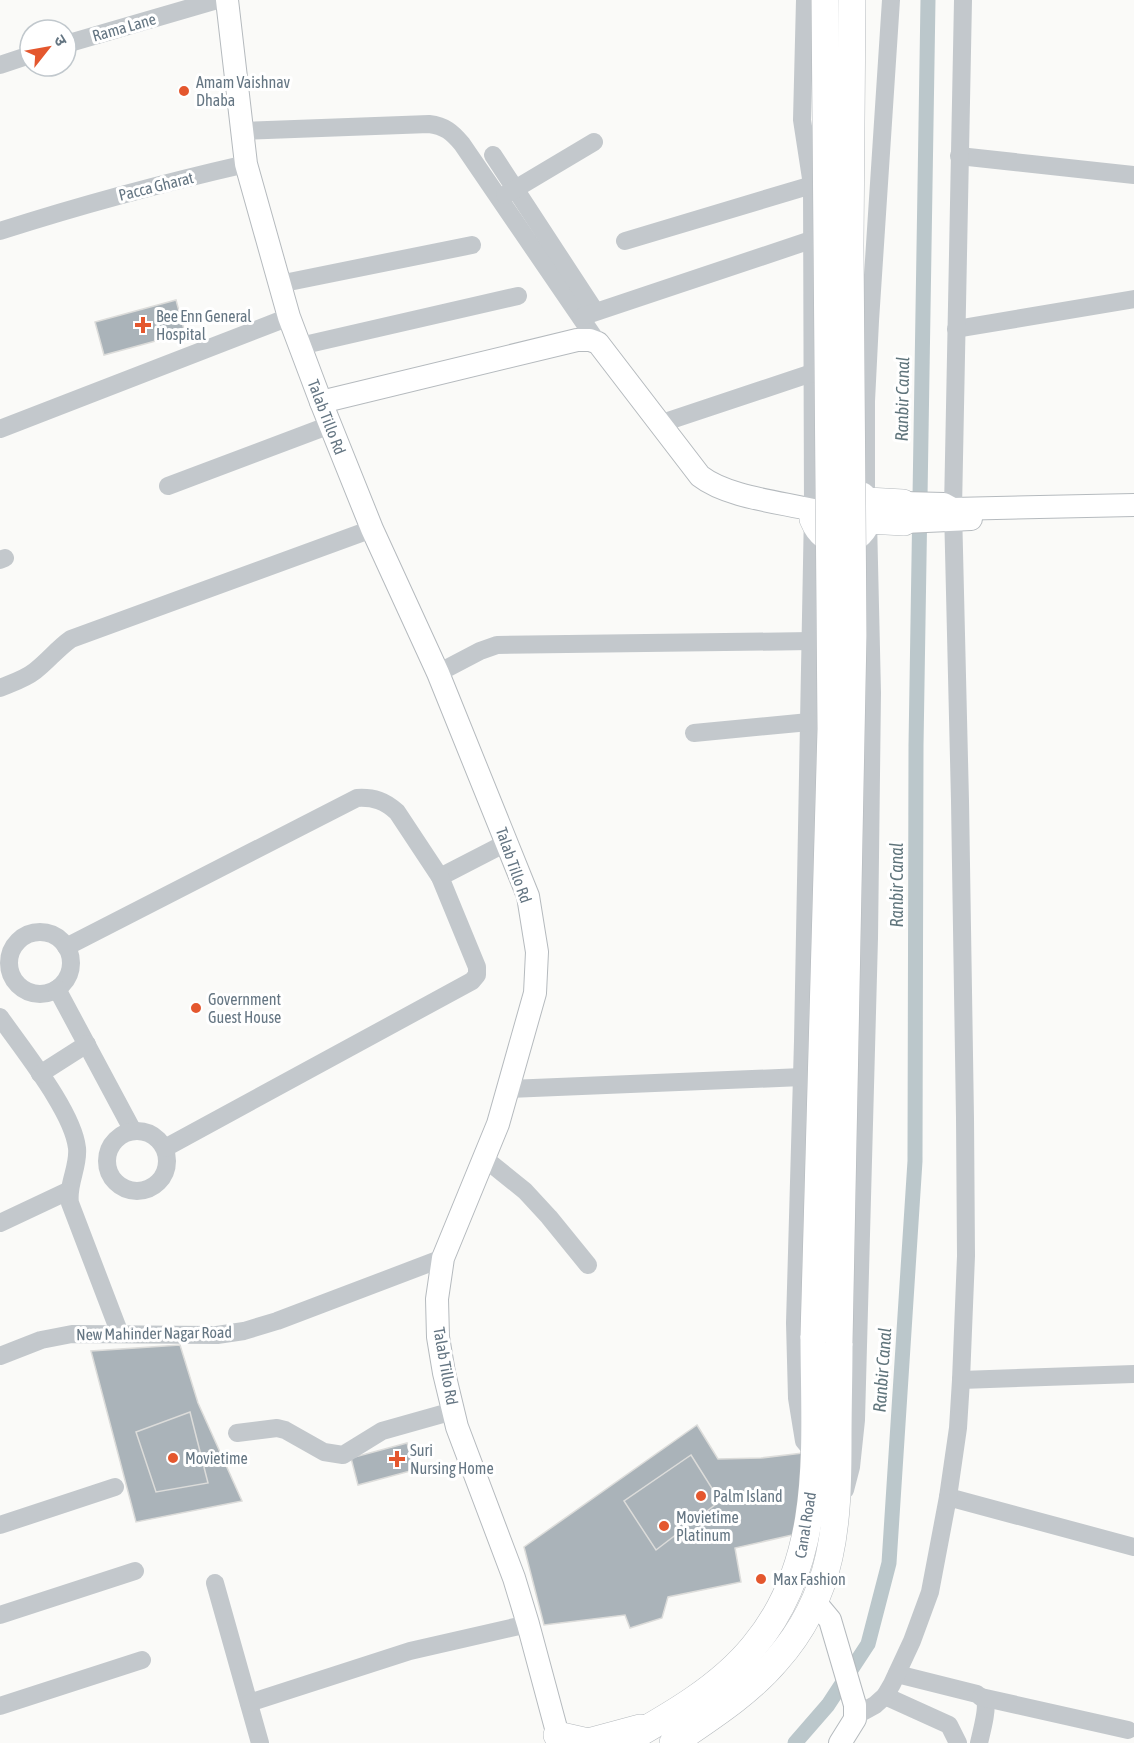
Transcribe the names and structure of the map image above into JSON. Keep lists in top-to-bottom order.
{
  "streets": {
    "highway": ["Canal Road"],
    "main road": ["Talab Tillo Rd"],
    "street": ["Rama Lane", "Pacca Gharat", "New Mahinder Nagar Road"]
  },
  "crossings": [
    ["Pacca Gharat", "Talab Tillo Rd"],
    ["Talab Tillo Rd", "New Mahinder Nagar Road"]
  ],
  "water": ["Ranbir Canal"],
  "places": {
    "other": [
      "Amam Vaishnav Dhaba",
      "Government Guest House",
      "Movietime",
      "Palm Island",
      "Movietime Platinum",
      "Max Fashion"
    ],
    "health": ["Bee Enn General Hospital", "Suri Nursing Home"]
  },
  "north": "top right"
}
